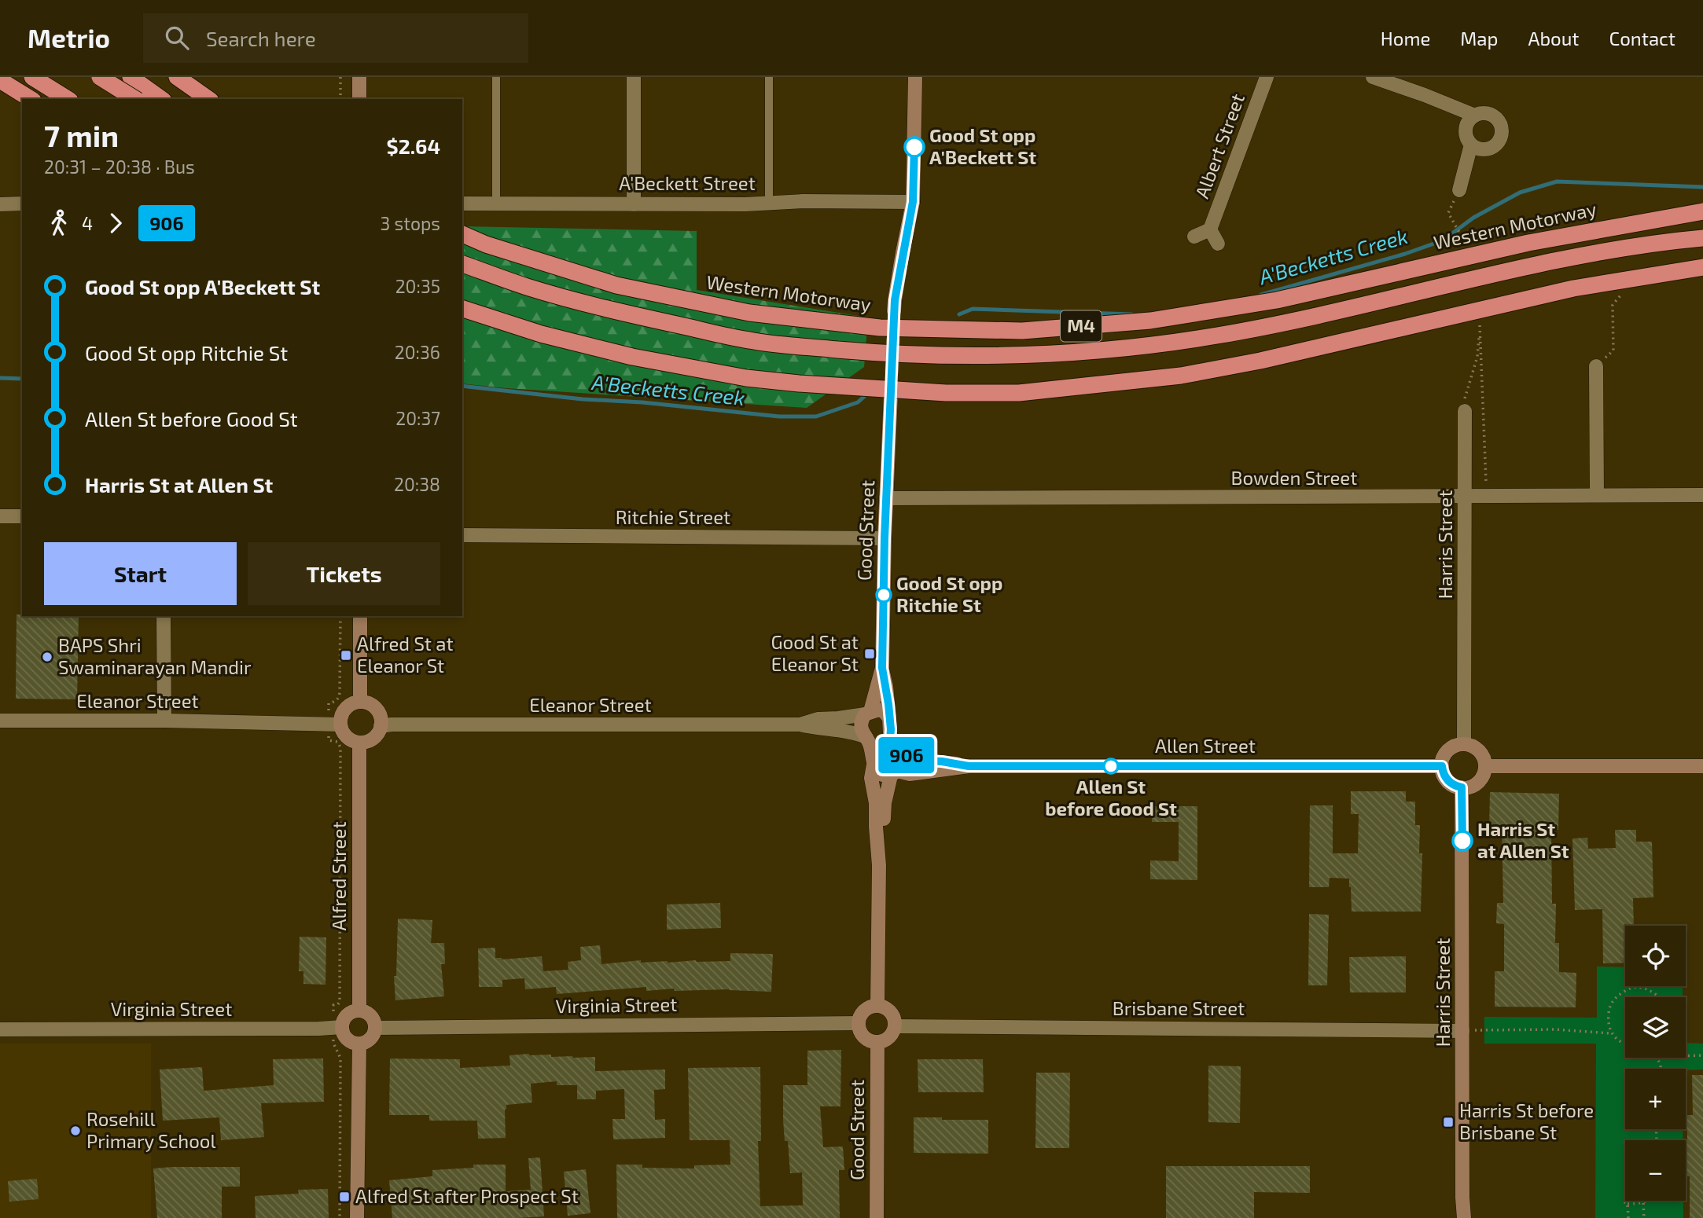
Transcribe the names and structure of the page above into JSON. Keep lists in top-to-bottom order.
{
  "streets": {
    "highway": ["Western Motorway", "M4"],
    "main road": [
      "Good Street",
      "Harris Street",
      "Allen Street",
      "Alfred Street"
    ],
    "street": [
      "Albert Street",
      "A'Beckett Street",
      "Bowden Street",
      "Ritchie Street",
      "Eleanor Street",
      "Virginia Street",
      "Brisbane Street"
    ]
  },
  "crossings": [
    ["Bowden Street", "Good Street"],
    ["Bowden Street", "Harris Street"],
    ["Ritchie Street", "Good Street"],
    ["Good Street", "Eleanor Street"],
    ["Good Street", "Allen Street"],
    ["Good Street", "Virginia Street"],
    ["Good Street", "Brisbane Street"],
    ["Harris Street", "Allen Street"],
    ["Harris Street", "Brisbane Street"],
    ["Eleanor Street", "Alfred Street"],
    ["Alfred Street", "Virginia Street"],
    ["Virginia Street", "Brisbane Street"]
  ],
  "water": ["A'Becketts Creek"],
  "places": {
    "other": [
      "Good St opp A'Beckett St",
      "Good St opp Ritchie St",
      "BAPS Shri Swaminarayan Mandir",
      "Allen St before Good St",
      "Harris St at Allen St",
      "Rosehill Primary School"
    ],
    "transit": [
      "Good St at Eleanor St",
      "Alfred St at Eleanor St",
      "Harris St before Brisbane St",
      "Alfred St after Prospect St"
    ]
  },
  "lines": ["bus line 906"],
  "page": {
    "header": "Metrio",
    "search": "Search here",
    "nav": [
      "Home",
      "Map",
      "About",
      "Contact"
    ],
    "on_map": "906",
    "heading": ["7 min", "20:31 – 20:38 · Bus", "$2.64"],
    "legs": ["4", "906", "3 stops"],
    "list": [
      {
        "name": "Good St opp A'Beckett St",
        "value": "20:35"
      },
      {
        "name": "Good St opp Ritchie St",
        "value": "20:36"
      },
      {
        "name": "Allen St before Good St",
        "value": "20:37"
      },
      {
        "name": "Harris St at Allen St",
        "value": "20:38"
      }
    ],
    "buttons": ["Start", "Tickets"],
    "map_buttons": ["+", "−"]
  }
}
